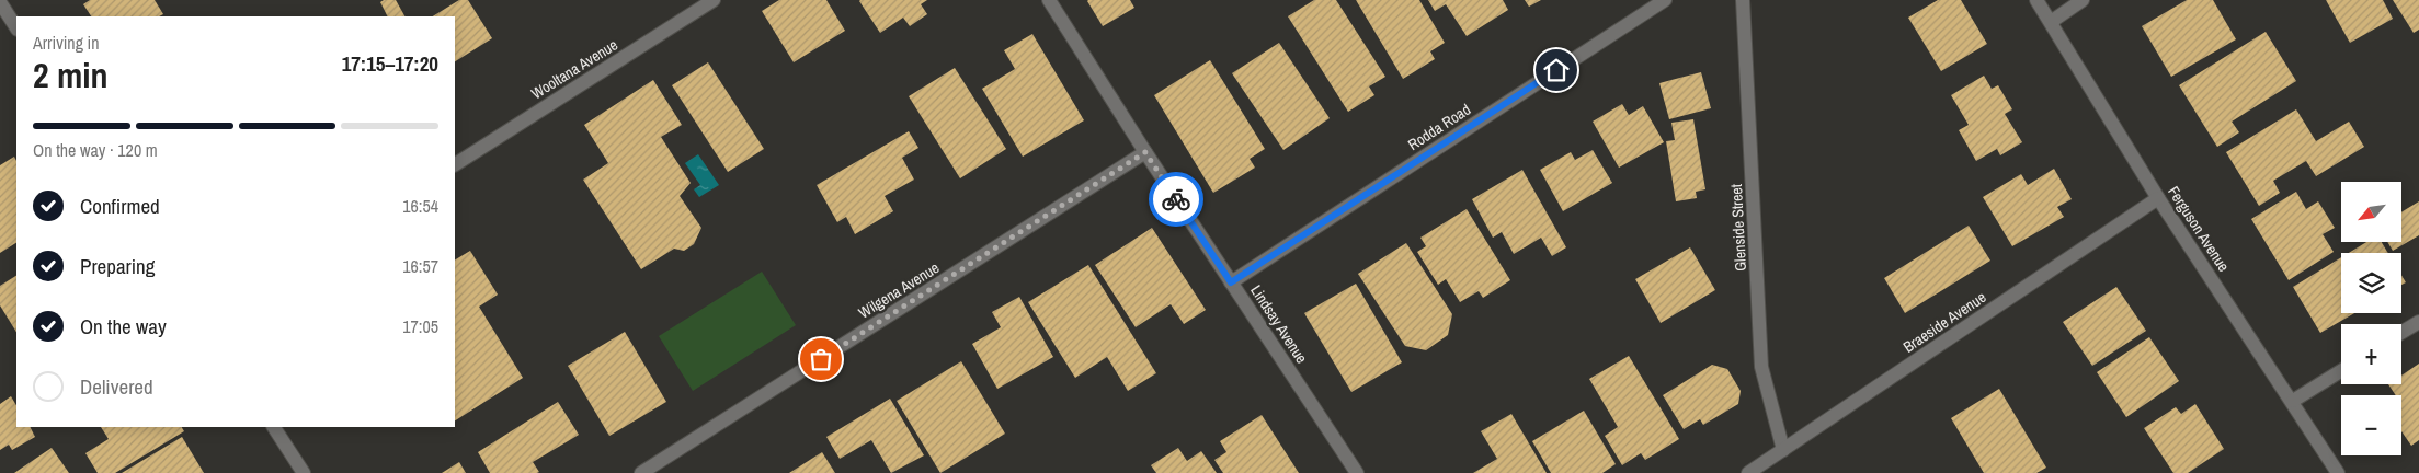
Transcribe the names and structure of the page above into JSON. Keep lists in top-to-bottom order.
{
  "streets": {
    "street": [
      "Wooltana Avenue",
      "Rodda Road",
      "Glenside Street",
      "Ferguson Avenue",
      "Wilgena Avenue",
      "Braeside Avenue",
      "Lindsay Avenue"
    ]
  },
  "crossings": [
    ["Rodda Road", "Lindsay Avenue"],
    ["Glenside Street", "Braeside Avenue"],
    ["Ferguson Avenue", "Braeside Avenue"],
    ["Wilgena Avenue", "Lindsay Avenue"]
  ],
  "north": "bottom left",
  "page": {
    "heading": ["2 min", "Arriving in", "17:15–17:20"],
    "bar": "On the way · 120 m",
    "list": [
      ["Confirmed", "16:54"],
      ["Preparing", "16:57"],
      ["On the way", "17:05"],
      "Delivered"
    ],
    "map_buttons": ["+", "−"]
  }
}
